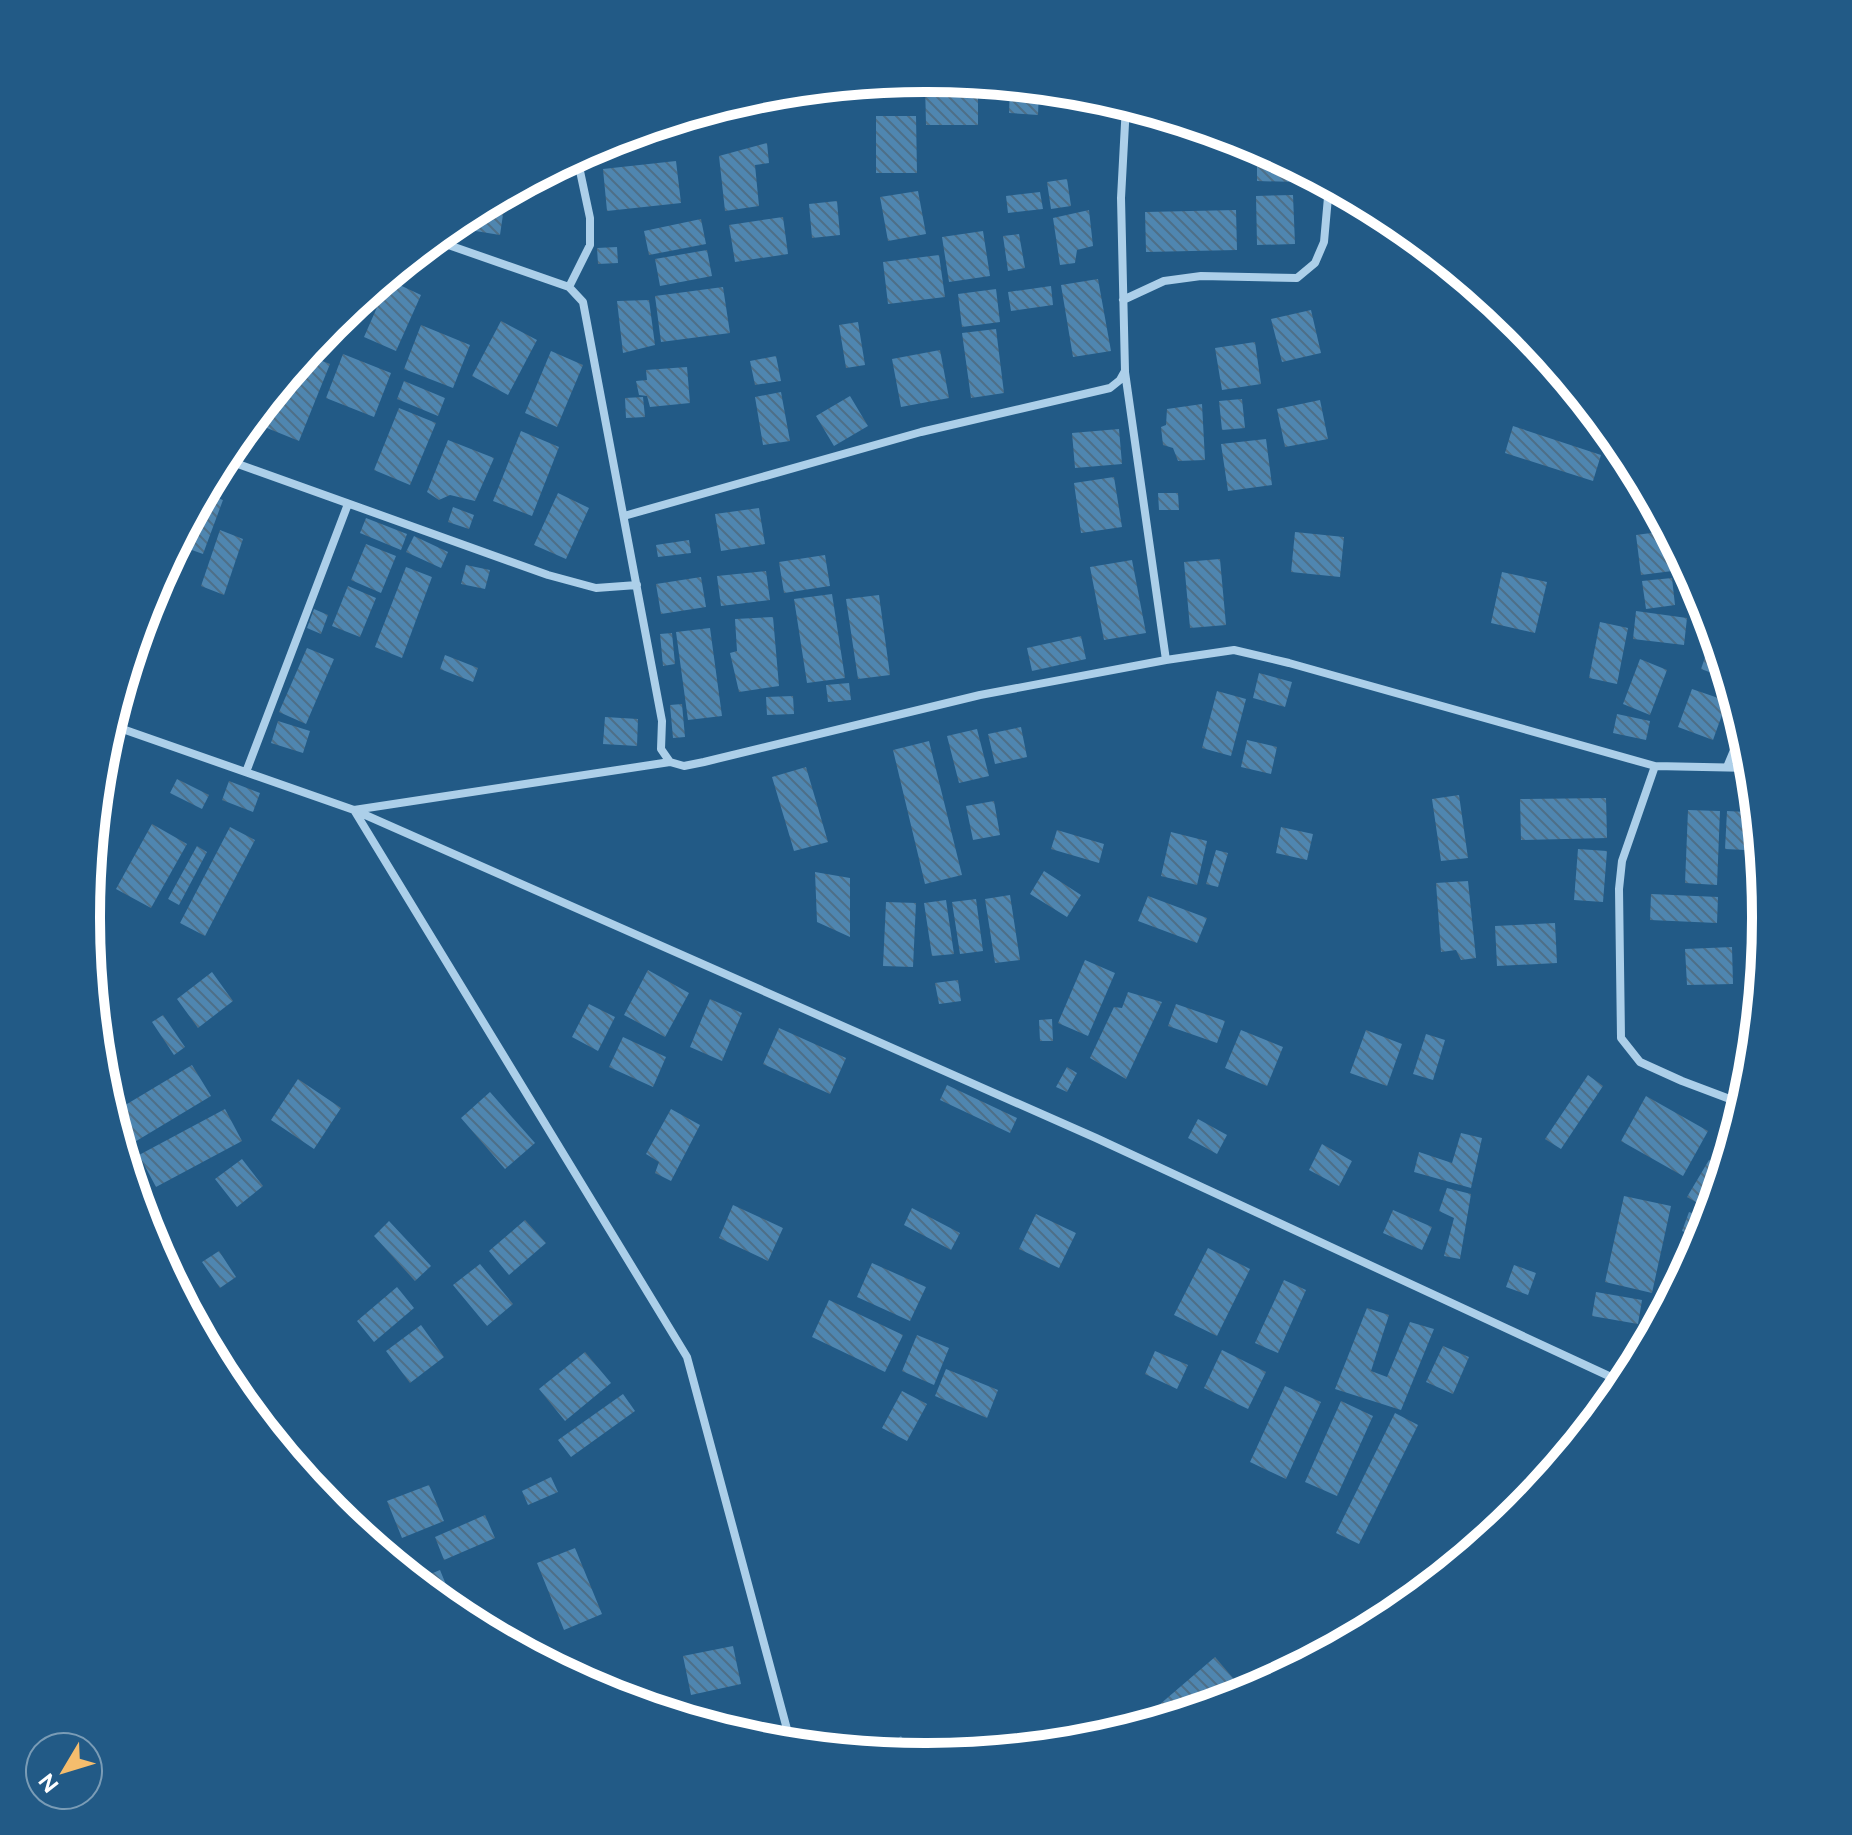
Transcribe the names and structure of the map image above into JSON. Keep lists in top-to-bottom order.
{
  "north": "bottom left"
}
